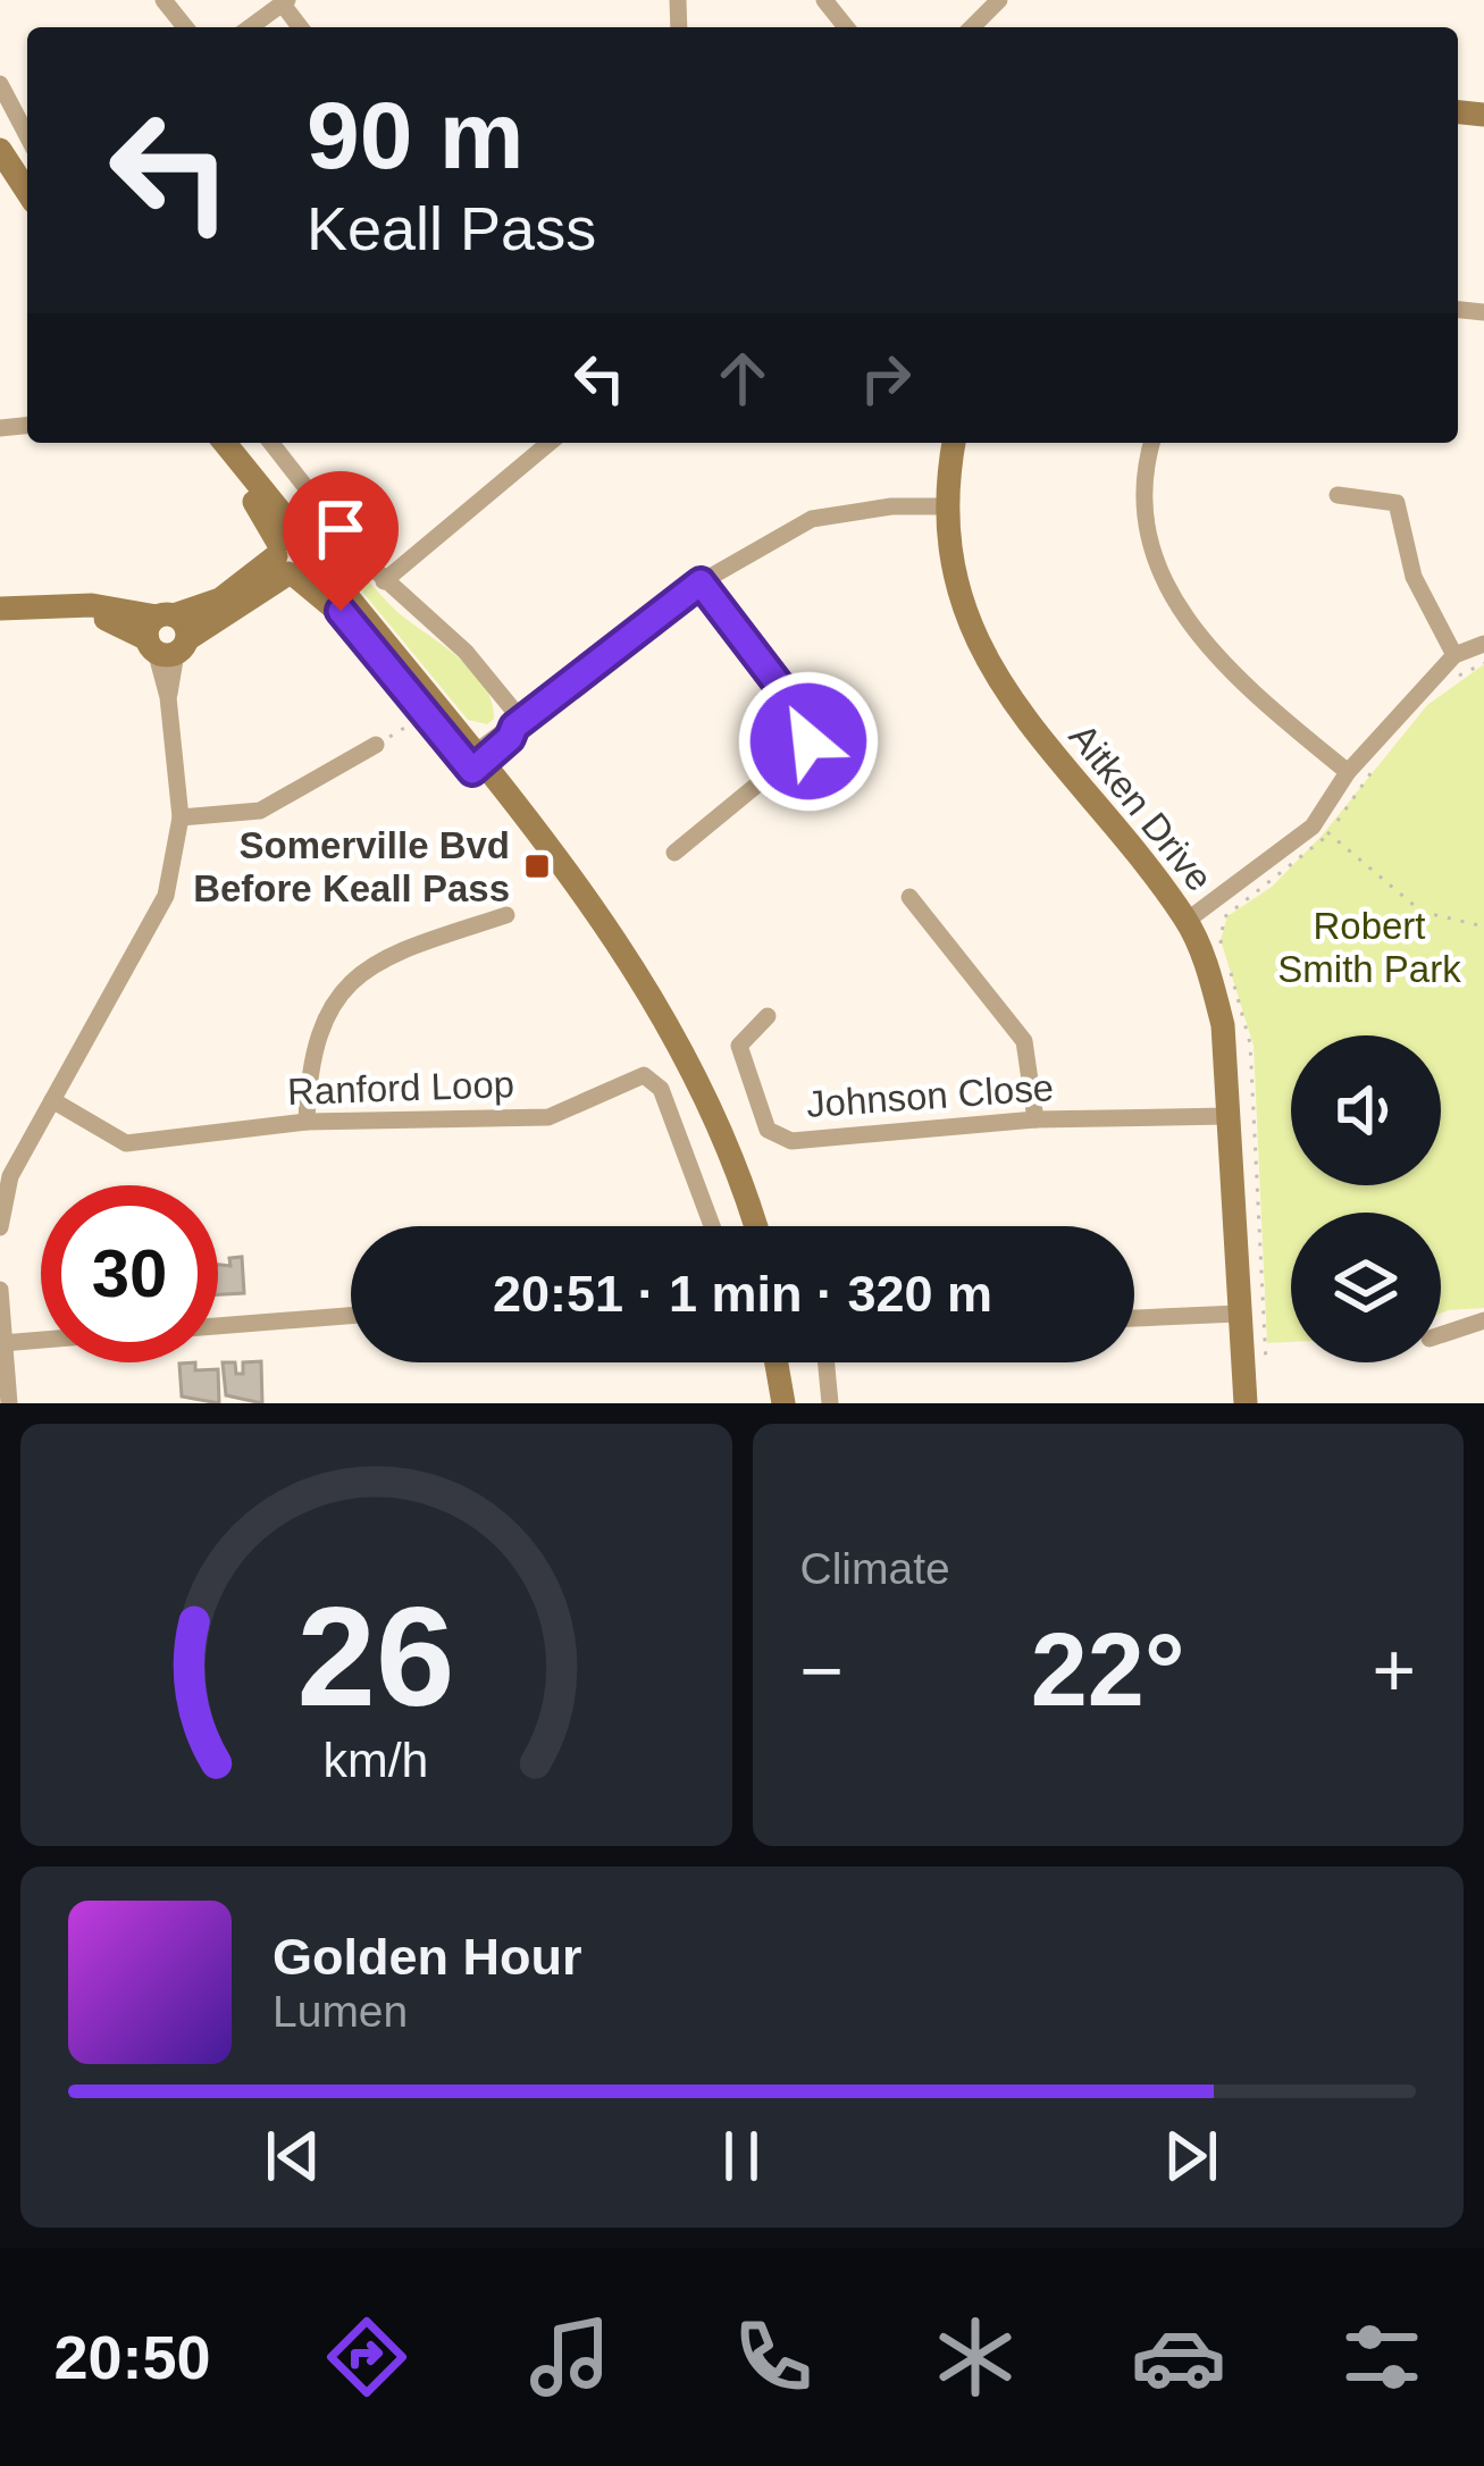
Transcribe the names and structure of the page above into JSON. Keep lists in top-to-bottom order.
{
  "streets": {
    "main road": ["Aitken Drive"],
    "street": ["Ranford Loop", "Johnson Close"]
  },
  "crossings": [
    ["Aitken Drive", "Johnson Close"]
  ],
  "parks": ["Robert Smith Park"],
  "places": {
    "transit": ["Somerville Bvd Before Keall Pass"]
  },
  "page": {
    "turn": ["90 m", "Keall Pass"],
    "limit": "30",
    "trip": "20:51 · 1 min · 320 m",
    "tile": "Climate",
    "heat": ["−", "22°", "+"],
    "song": ["Golden Hour", "Lumen"],
    "tabs": "20:50",
    "gauge": ["26", "km/h"]
  }
}
